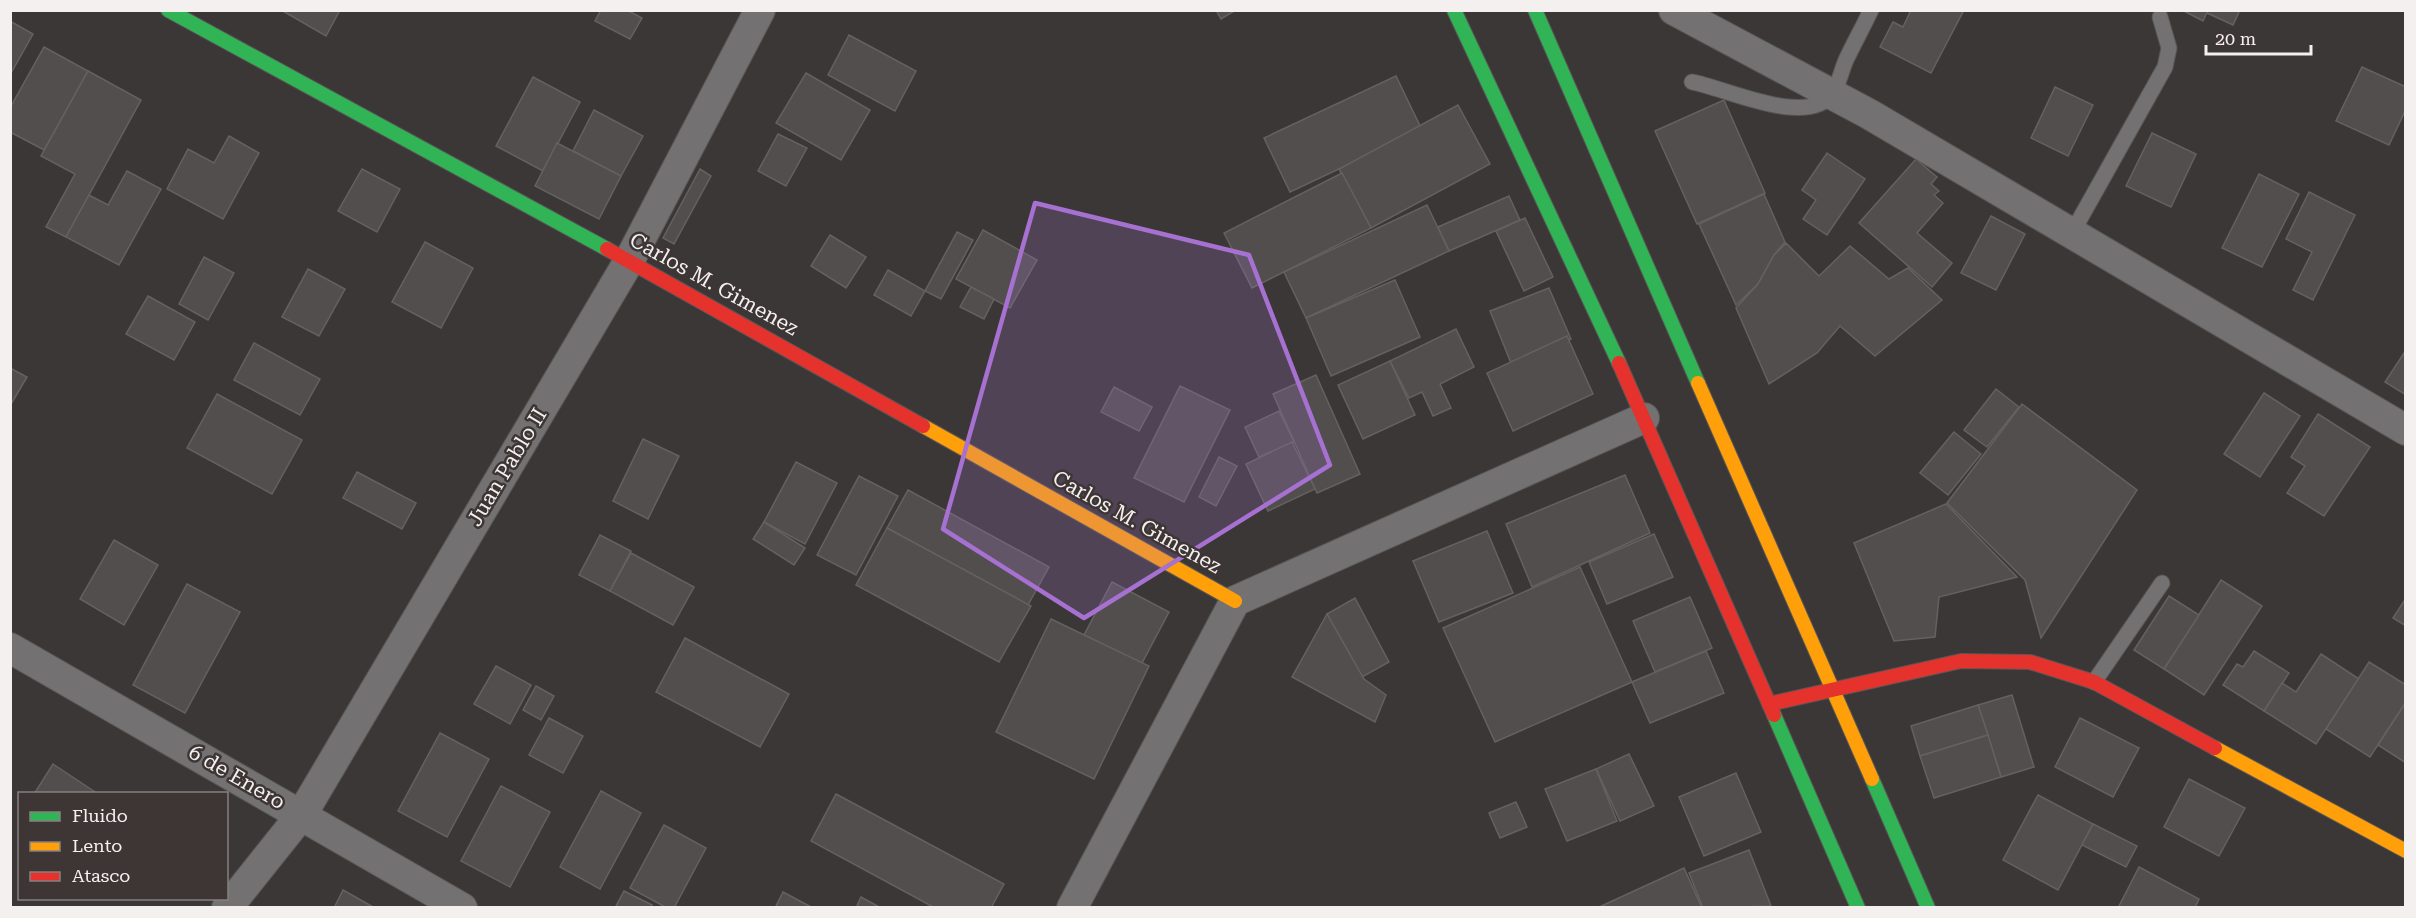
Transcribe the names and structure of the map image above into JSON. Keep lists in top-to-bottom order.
{
  "streets": {
    "main road": ["Carlos M. Gimenez"],
    "street": ["Juan Pablo II", "6 de Enero"]
  },
  "crossings": [
    ["Carlos M. Gimenez", "Juan Pablo II"],
    ["Juan Pablo II", "6 de Enero"]
  ],
  "legend": ["Fluido", "Lento", "Atasco"],
  "scale_bar": "20 m"
}
